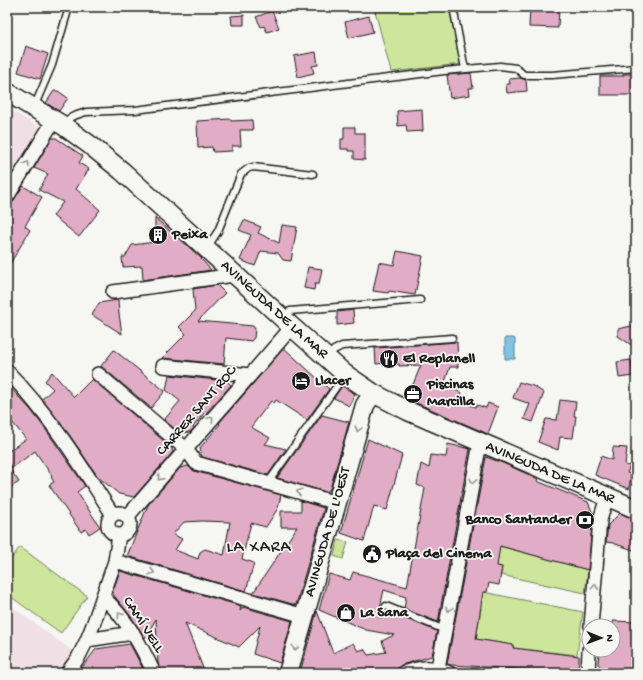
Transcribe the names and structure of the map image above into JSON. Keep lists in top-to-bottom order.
{
  "streets": {
    "main road": ["AVINGUDA DE LA MAR", "AVINGUDA DE L'OEST"],
    "street": ["CARRER SANT ROC", "CAMÍ VELL"]
  },
  "crossings": [
    ["AVINGUDA DE LA MAR", "CARRER SANT ROC"],
    ["AVINGUDA DE LA MAR", "AVINGUDA DE L'OEST"]
  ],
  "one_way": ["AVINGUDA DE L'OEST", "CAMÍ VELL"],
  "districts": ["LA XARA"],
  "places": {
    "building": ["Peixa"],
    "restaurant": ["El Replanell"],
    "hotel": ["Llacer"],
    "office": ["Piscinas Marcilla"],
    "bank": ["Banco Santander"],
    "public building": ["Plaça del Cinema"],
    "shop": ["La Sana"]
  },
  "north": "right"
}
